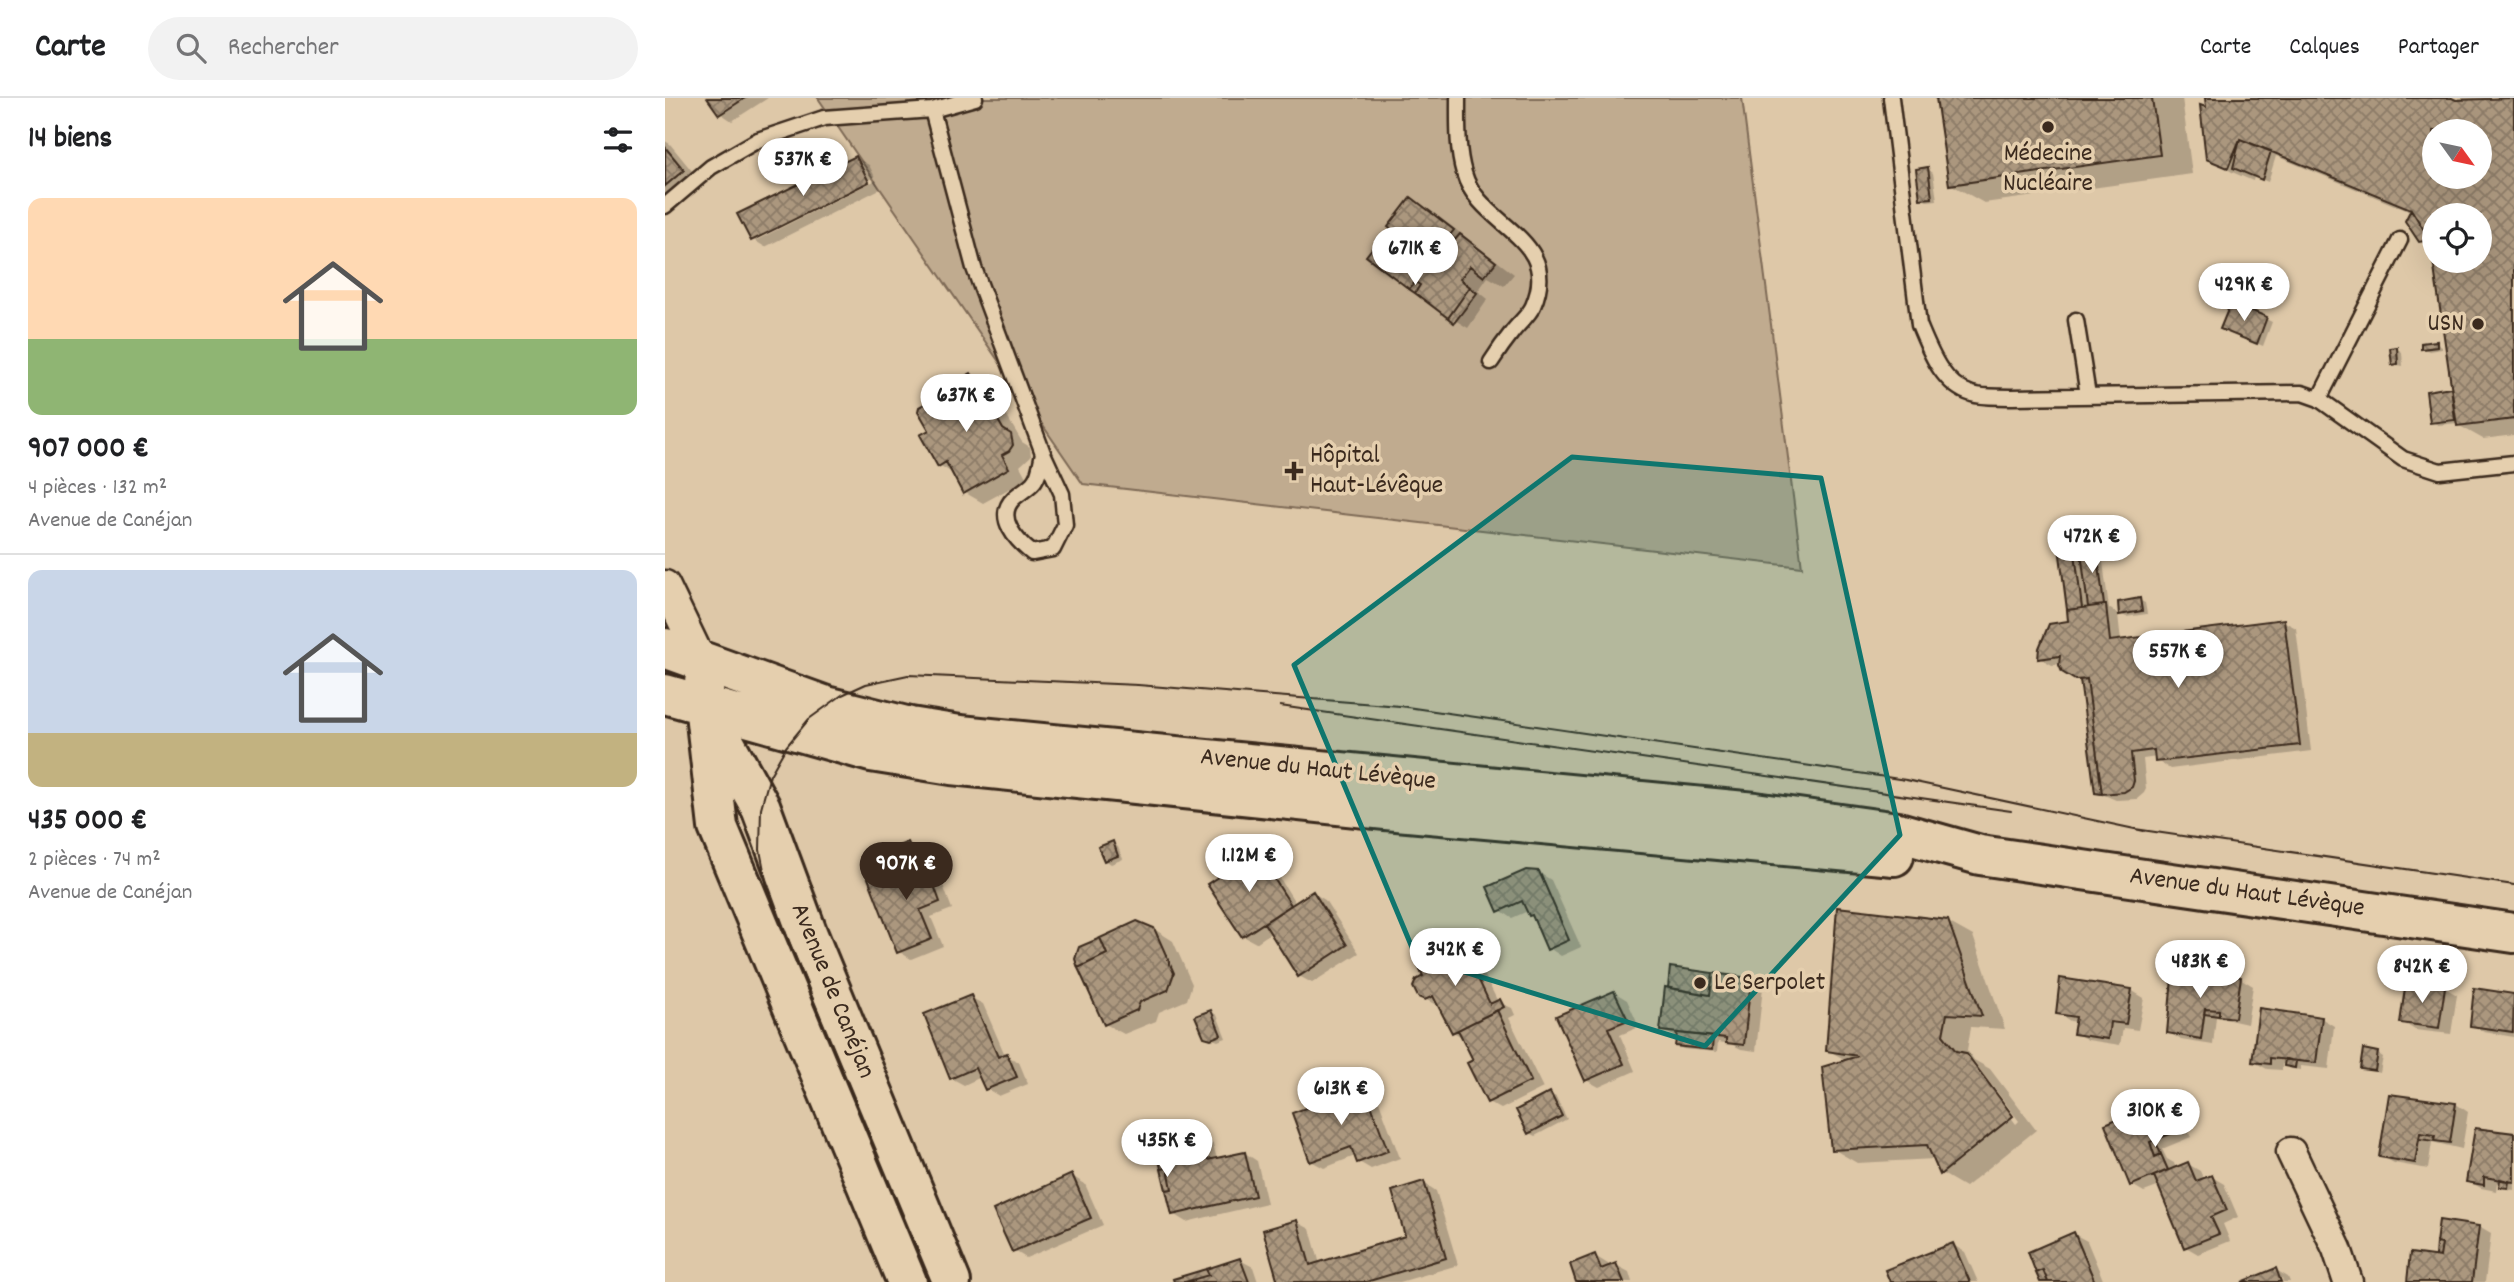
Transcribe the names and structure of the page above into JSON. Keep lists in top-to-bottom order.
{
  "streets": {
    "main road": ["Avenue du Haut Lévèque", "Avenue de Canéjan"]
  },
  "crossings": [
    ["Avenue du Haut Lévèque", "Avenue de Canéjan"]
  ],
  "places": {
    "other": ["Médecine Nucléaire", "USN", "Le Serpolet"],
    "health": ["Hôpital Haut-Lévêque"]
  },
  "north": "bottom right",
  "page": {
    "header": "Carte",
    "search": "Rechercher",
    "nav": ["Carte", "Calques", "Partager"],
    "heading": "14 biens",
    "price": [
      "537K €",
      "671K €",
      "429K €",
      "637K €",
      "472K €",
      "557K €",
      "1.12M €",
      "907K €",
      "342K €",
      "483K €",
      "842K €",
      "613K €",
      "310K €",
      "435K €"
    ],
    "list": [
      {
        "name": "907 000 €",
        "note": "4 pièces · 132 m² · Avenue de Canéjan"
      },
      {
        "name": "435 000 €",
        "note": "2 pièces · 74 m² · Avenue de Canéjan"
      }
    ]
  }
}
